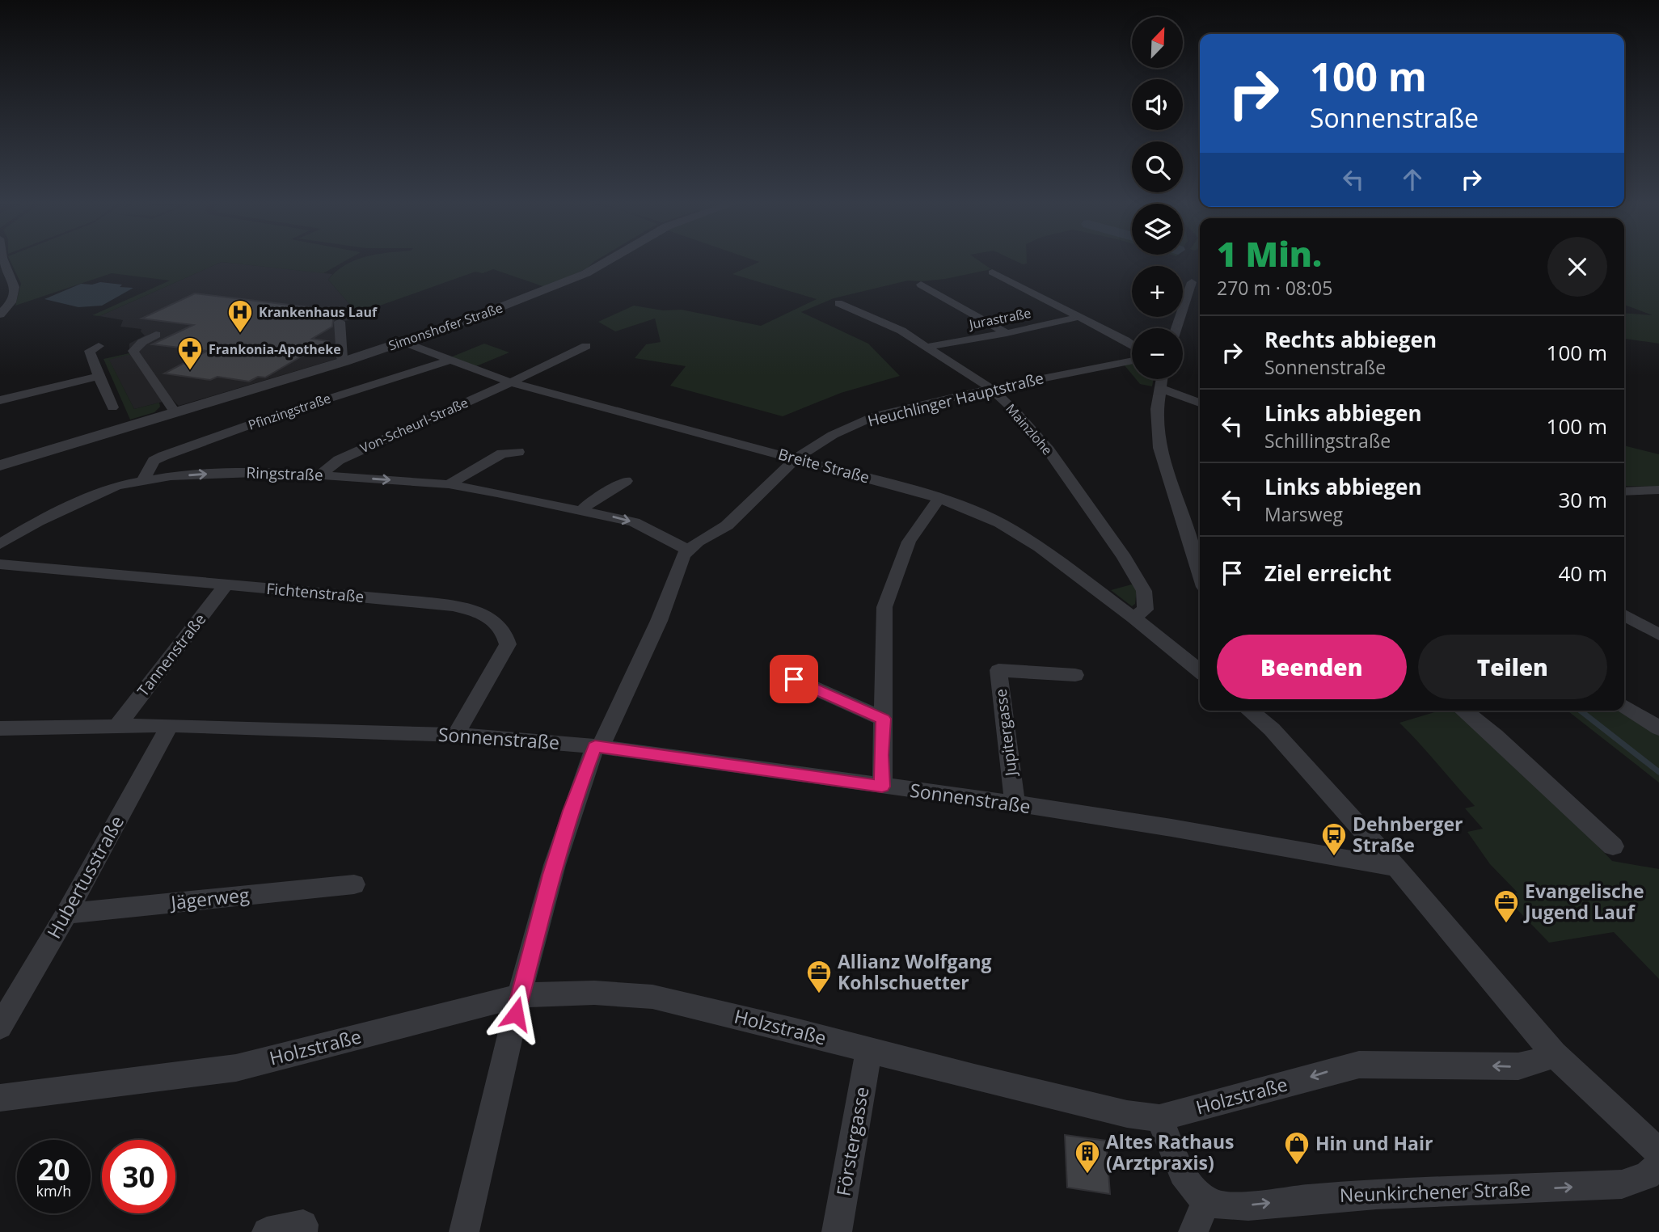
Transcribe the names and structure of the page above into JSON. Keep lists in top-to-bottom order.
{
  "streets": {
    "street": [
      "Jurastraße",
      "Simonshofer Straße",
      "Heuchlinger Hauptstraße",
      "Pfinzingstraße",
      "Von-Scheurl-Straße",
      "Mainzlohe",
      "Breite Straße",
      "Ringstraße",
      "Fichtenstraße",
      "Tannenstraße",
      "Jupitergasse",
      "Sonnenstraße",
      "Hubertusstraße",
      "Jägerweg",
      "Holzstraße",
      "Förstergasse",
      "Neunkirchener Straße"
    ]
  },
  "crossings": [
    ["Jurastraße", "Mainzlohe"],
    ["Simonshofer Straße", "Breite Straße"],
    ["Heuchlinger Hauptstraße", "Mainzlohe"],
    ["Heuchlinger Hauptstraße", "Breite Straße"],
    ["Heuchlinger Hauptstraße", "Ringstraße"],
    ["Pfinzingstraße", "Breite Straße"],
    ["Pfinzingstraße", "Ringstraße"],
    ["Von-Scheurl-Straße", "Breite Straße"],
    ["Von-Scheurl-Straße", "Ringstraße"],
    ["Mainzlohe", "Breite Straße"],
    ["Fichtenstraße", "Tannenstraße"],
    ["Fichtenstraße", "Sonnenstraße"],
    ["Tannenstraße", "Sonnenstraße"],
    ["Jupitergasse", "Sonnenstraße"],
    ["Sonnenstraße", "Hubertusstraße"],
    ["Hubertusstraße", "Jägerweg"],
    ["Holzstraße", "Förstergasse"]
  ],
  "one_way": ["Ringstraße", "Neunkirchener Straße"],
  "places": {
    "hospital": ["Krankenhaus Lauf"],
    "pharmacy": ["Frankonia-Apotheke"],
    "bus stop": ["Dehnberger Straße"],
    "office": ["Evangelische Jugend Lauf", "Allianz Wolfgang Kohlschuetter"],
    "shop": ["Hin und Hair"],
    "building": ["Altes Rathaus (Arztpraxis)"]
  },
  "north": "top right",
  "page": {
    "map_buttons": ["+", "−"],
    "turn": ["100 m", "Sonnenstraße"],
    "heading": ["1 Min.", "270 m · 08:05"],
    "list": [
      {
        "name": "Rechts abbiegen",
        "note": "Sonnenstraße",
        "value": "100 m"
      },
      {
        "name": "Links abbiegen",
        "note": "Schillingstraße",
        "value": "100 m"
      },
      {
        "name": "Links abbiegen",
        "note": "Marsweg",
        "value": "30 m"
      },
      {
        "name": "Ziel erreicht",
        "value": "40 m"
      }
    ],
    "buttons": ["Beenden", "Teilen"],
    "speed": "20 km/h",
    "limit": "30"
  }
}
